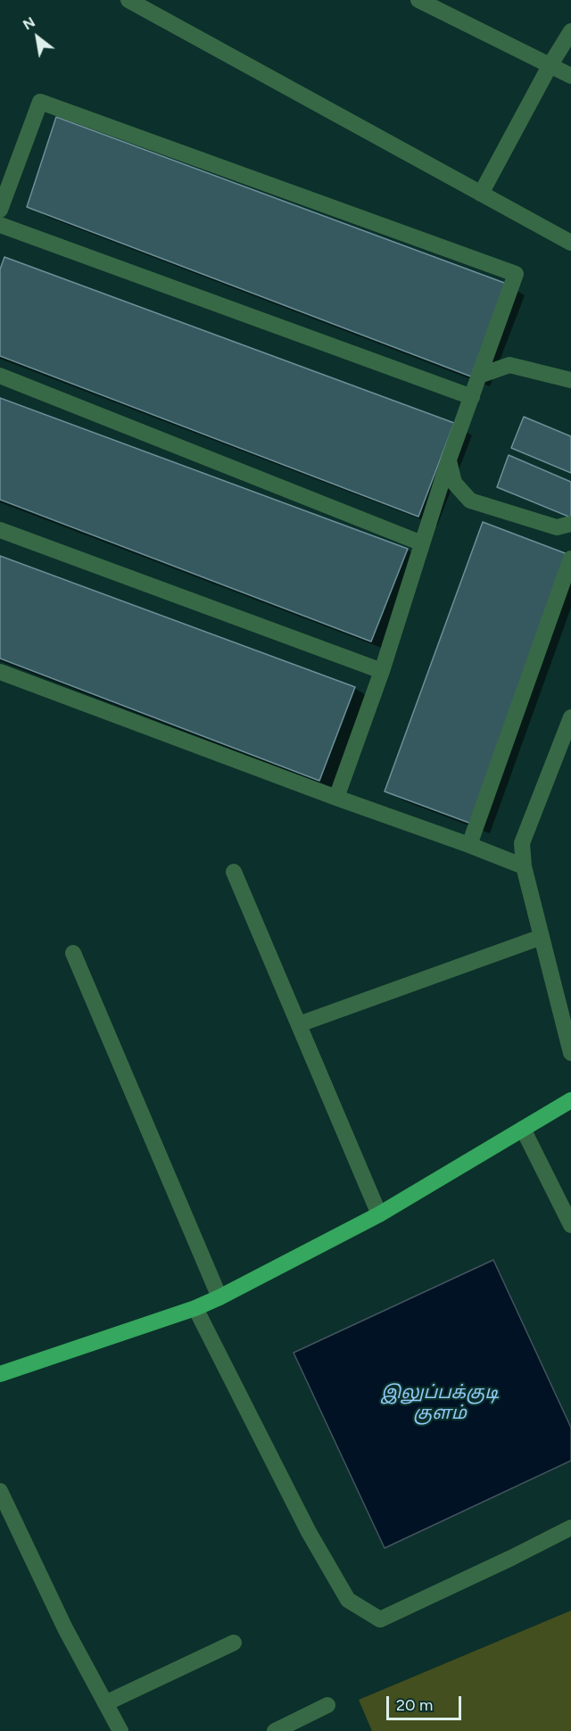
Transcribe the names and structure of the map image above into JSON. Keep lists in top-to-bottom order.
{
  "water": ["இலுப்பக்குடி குளம்"],
  "scale_bar": "20 m",
  "north": "top left"
}
